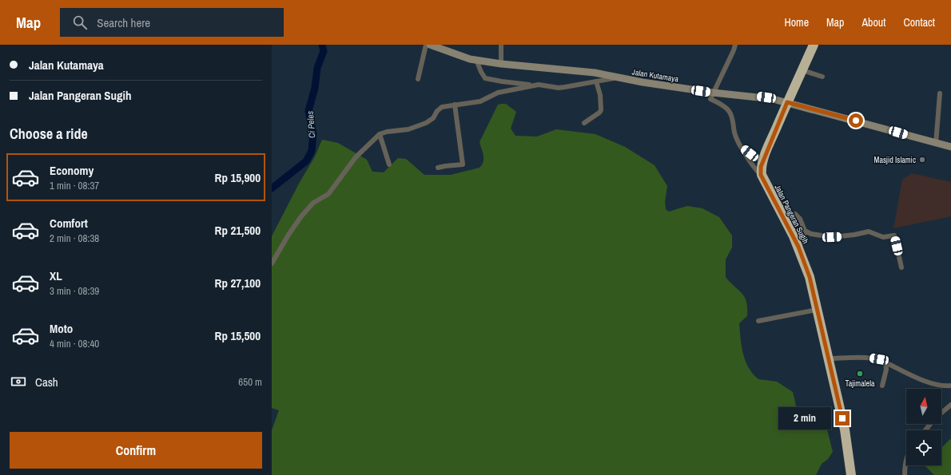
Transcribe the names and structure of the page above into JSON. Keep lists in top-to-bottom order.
{
  "streets": {
    "highway": ["Jalan Pangeran Sugih"],
    "main road": ["Jalan Kutamaya"]
  },
  "water": ["Ci Peles"],
  "places": ["Masjid Islamic", "Tajimalela"],
  "north": "top",
  "page": {
    "header": "Map",
    "search": "Search here",
    "nav": [
      "Home",
      "Map",
      "About",
      "Contact"
    ],
    "banner": ["Jalan Kutamaya", "Jalan Pangeran Sugih"],
    "heading": "Choose a ride",
    "list": [
      {
        "name": "Economy",
        "note": "1 min · 08:37",
        "value": "Rp 15,900"
      },
      {
        "name": "Comfort",
        "note": "2 min · 08:38",
        "value": "Rp 21,500"
      },
      {
        "name": "XL",
        "note": "3 min · 08:39",
        "value": "Rp 27,100"
      },
      {
        "name": "Moto",
        "note": "4 min · 08:40",
        "value": "Rp 15,500"
      }
    ],
    "pay": ["Cash", "650 m"],
    "bubble": "2 min",
    "buttons": "Confirm"
  }
}
